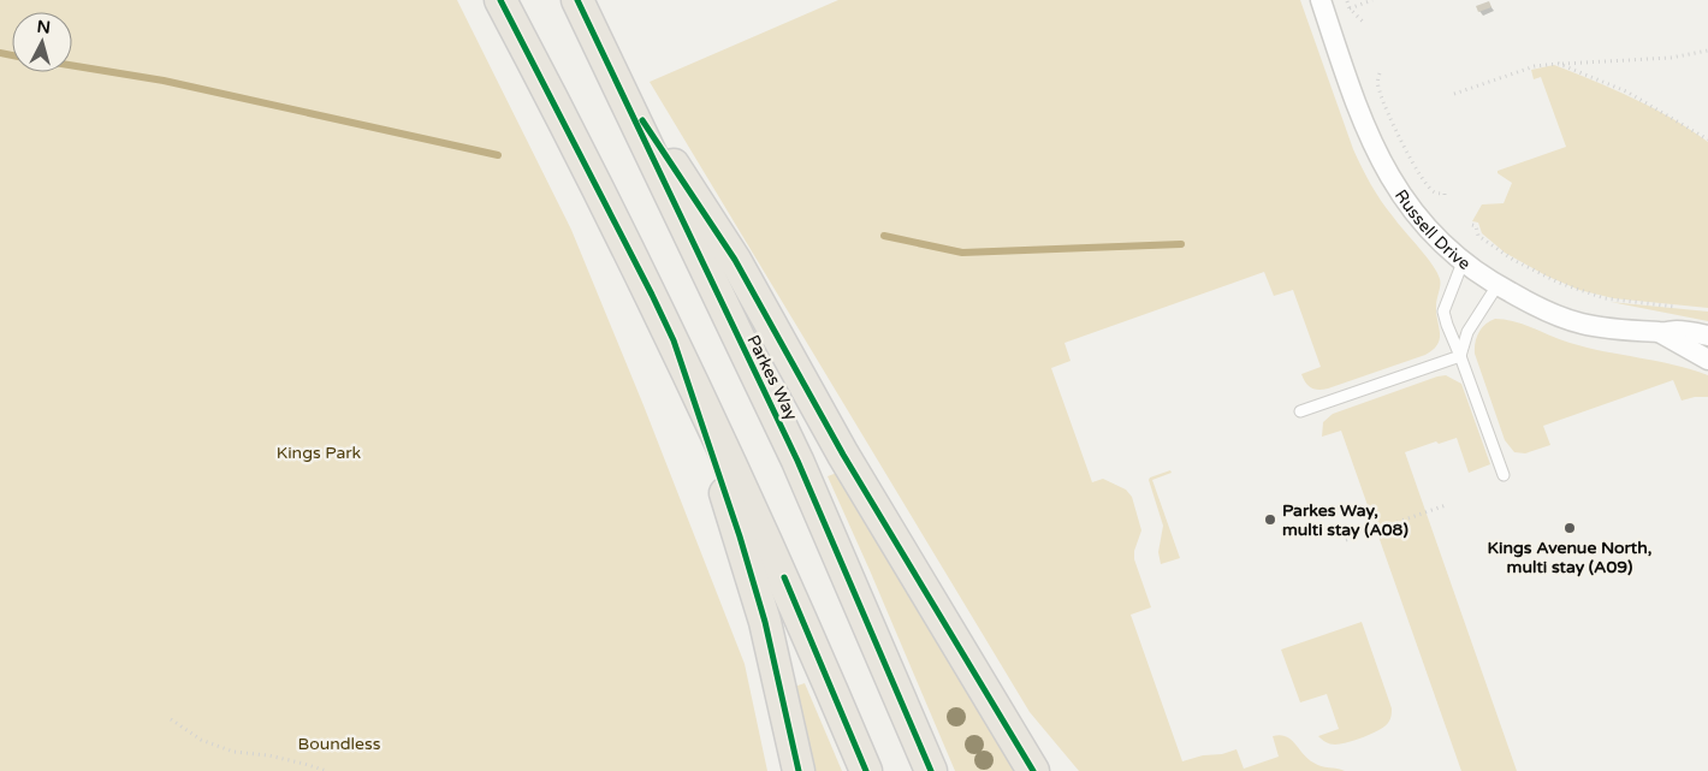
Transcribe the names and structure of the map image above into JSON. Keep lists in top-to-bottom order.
{
  "streets": {
    "main road": ["Parkes Way"],
    "street": ["Russell Drive"]
  },
  "parks": ["Kings Park", "Boundless"],
  "places": ["Parkes Way, multi stay (A08)", "Kings Avenue North, multi stay (A09)"],
  "north": "top"
}
